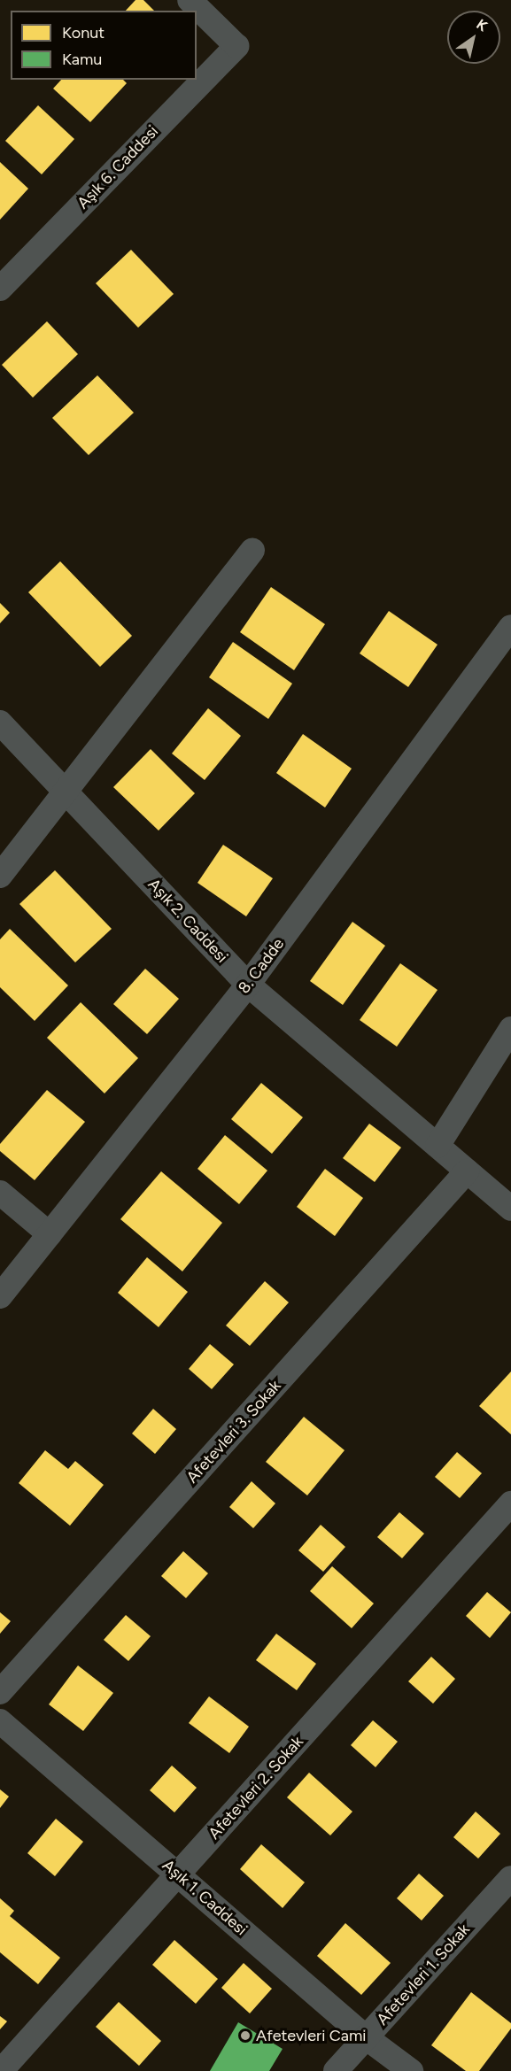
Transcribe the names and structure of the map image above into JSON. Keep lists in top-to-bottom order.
{
  "streets": {
    "street": [
      "Aşık 6. Caddesi",
      "Aşık 2. Caddesi",
      "8. Cadde",
      "Afetevleri 3. Sokak",
      "Afetevleri 2. Sokak",
      "Aşık 1. Caddesi",
      "Afetevleri 1. Sokak"
    ]
  },
  "crossings": [
    ["Aşık 2. Caddesi", "8. Cadde"],
    ["Aşık 2. Caddesi", "Afetevleri 3. Sokak"],
    ["Afetevleri 2. Sokak", "Aşık 1. Caddesi"],
    ["Aşık 1. Caddesi", "Afetevleri 1. Sokak"]
  ],
  "places": ["Afetevleri Cami"],
  "legend": ["Konut", "Kamu"],
  "north": "top right"
}
